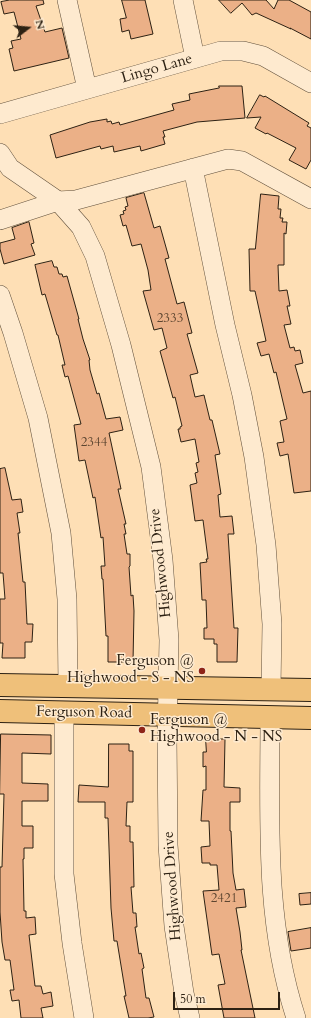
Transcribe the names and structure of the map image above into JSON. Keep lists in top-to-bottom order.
{
  "streets": {
    "main road": ["Ferguson Road"],
    "street": ["Lingo Lane", "Highwood Drive"]
  },
  "crossings": [
    ["Highwood Drive", "Ferguson Road"]
  ],
  "places": ["Ferguson @ Highwood - S - NS", "Ferguson @ Highwood - N - NS"],
  "house_numbers": ["2333", "2344", "2421"],
  "scale_bar": "50 m",
  "north": "right"
}
